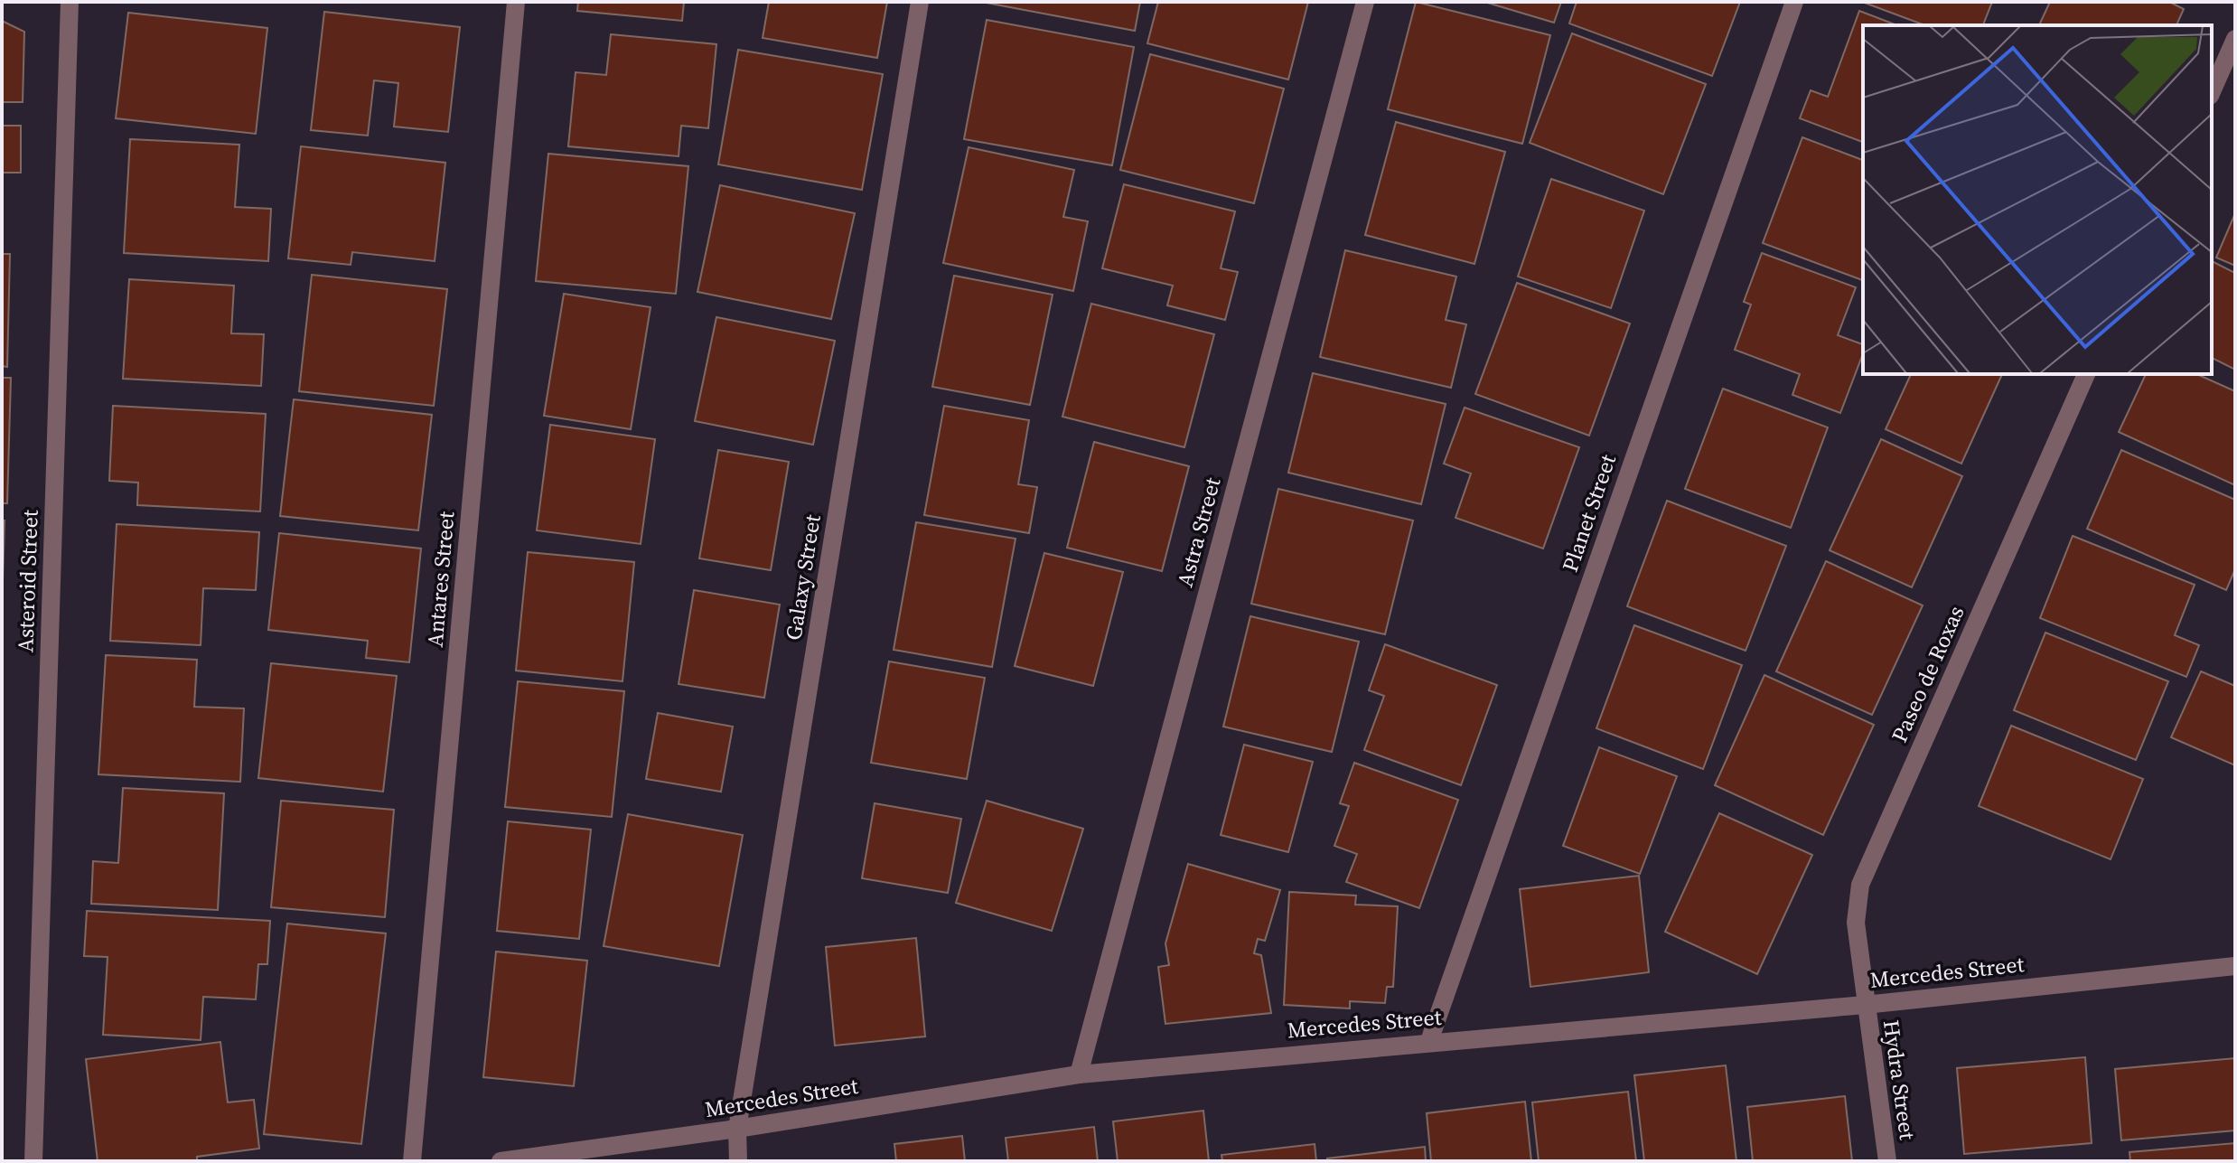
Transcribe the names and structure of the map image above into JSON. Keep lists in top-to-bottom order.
{
  "streets": {
    "street": [
      "Planet Street",
      "Astra Street",
      "Galaxy Street",
      "Antares Street",
      "Asteroid Street",
      "Paseo de Roxas",
      "Mercedes Street",
      "Hydra Street"
    ]
  },
  "crossings": [
    ["Planet Street", "Mercedes Street"],
    ["Astra Street", "Mercedes Street"],
    ["Galaxy Street", "Mercedes Street"],
    ["Paseo de Roxas", "Mercedes Street"],
    ["Paseo de Roxas", "Hydra Street"],
    ["Mercedes Street", "Hydra Street"]
  ]
}
